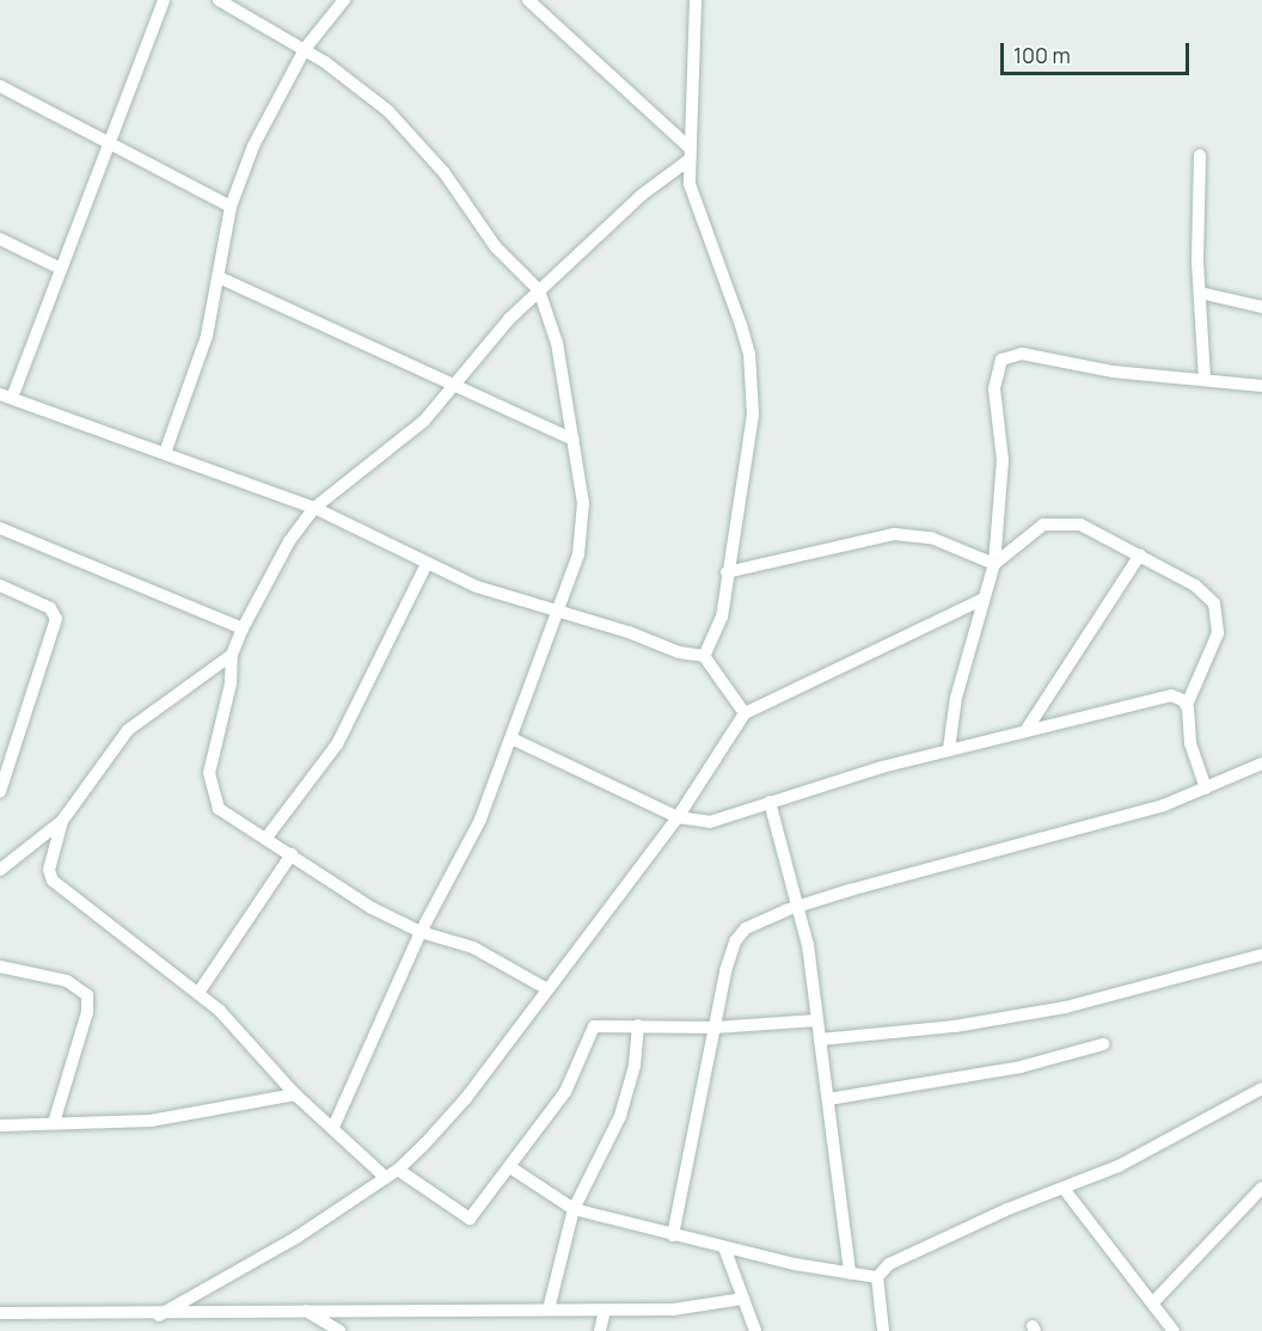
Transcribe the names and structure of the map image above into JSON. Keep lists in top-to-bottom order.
{
  "scale_bar": "100 m"
}
